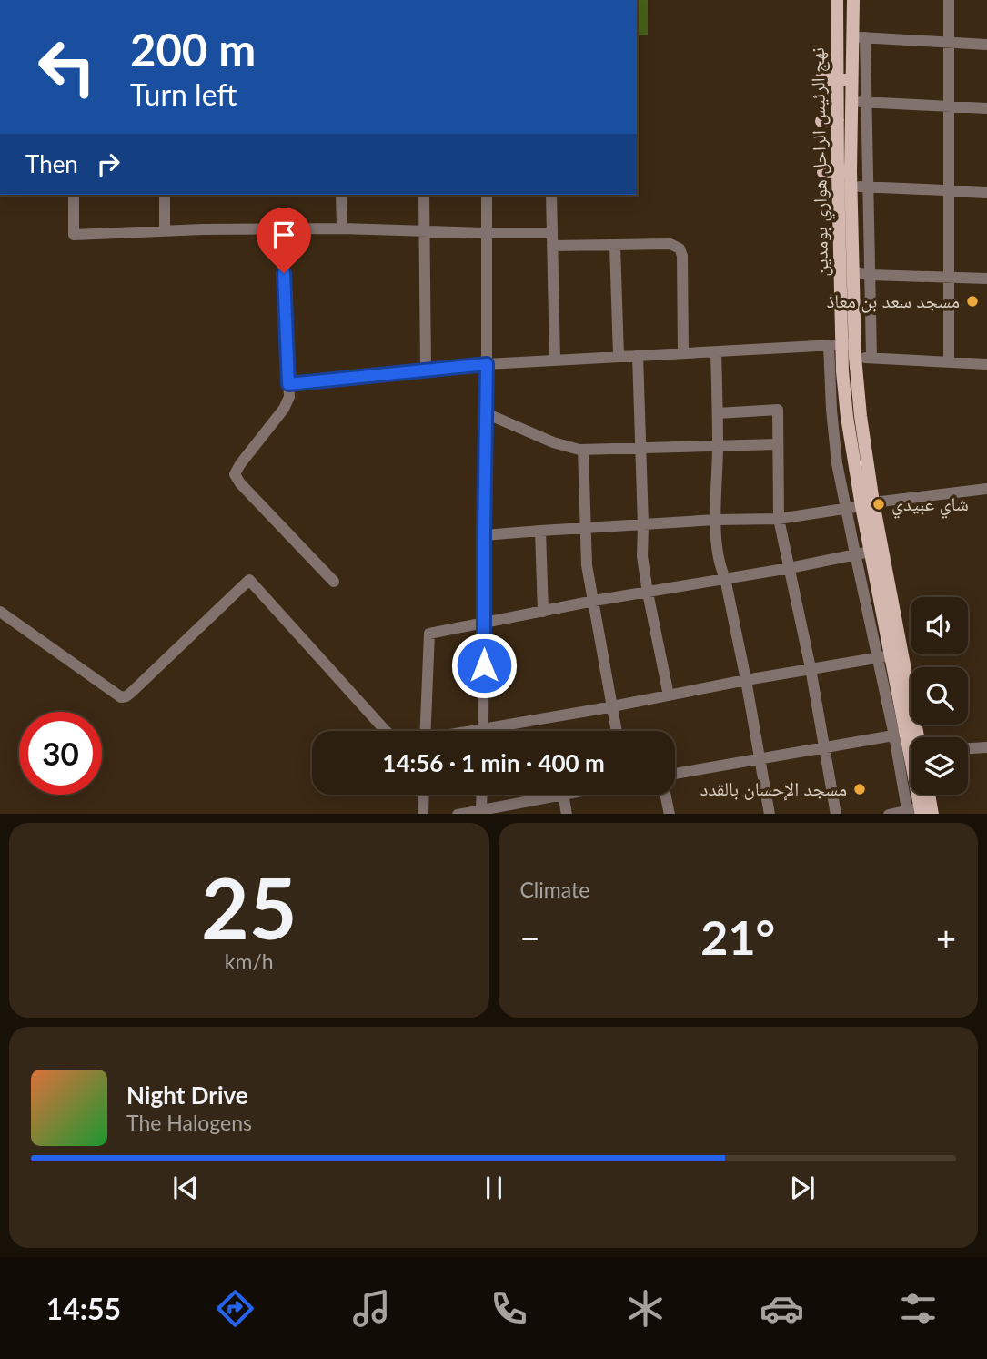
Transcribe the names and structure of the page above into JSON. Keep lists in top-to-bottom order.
{
  "streets": {
    "main road": ["نهج الرئيس الراحل هواري بومدين"]
  },
  "places": ["مسجد سعد بن معاذ", "شاي عبيدي", "مسجد الإحسان بالقدد"],
  "page": {
    "turn": ["200 m", "Turn left"],
    "then": "Then",
    "limit": "30",
    "trip": "14:56 · 1 min · 400 m",
    "tile": [
      ["25", "km/h"],
      "Climate"
    ],
    "heat": ["−", "21°", "+"],
    "song": ["Night Drive", "The Halogens"],
    "tabs": "14:55"
  }
}
